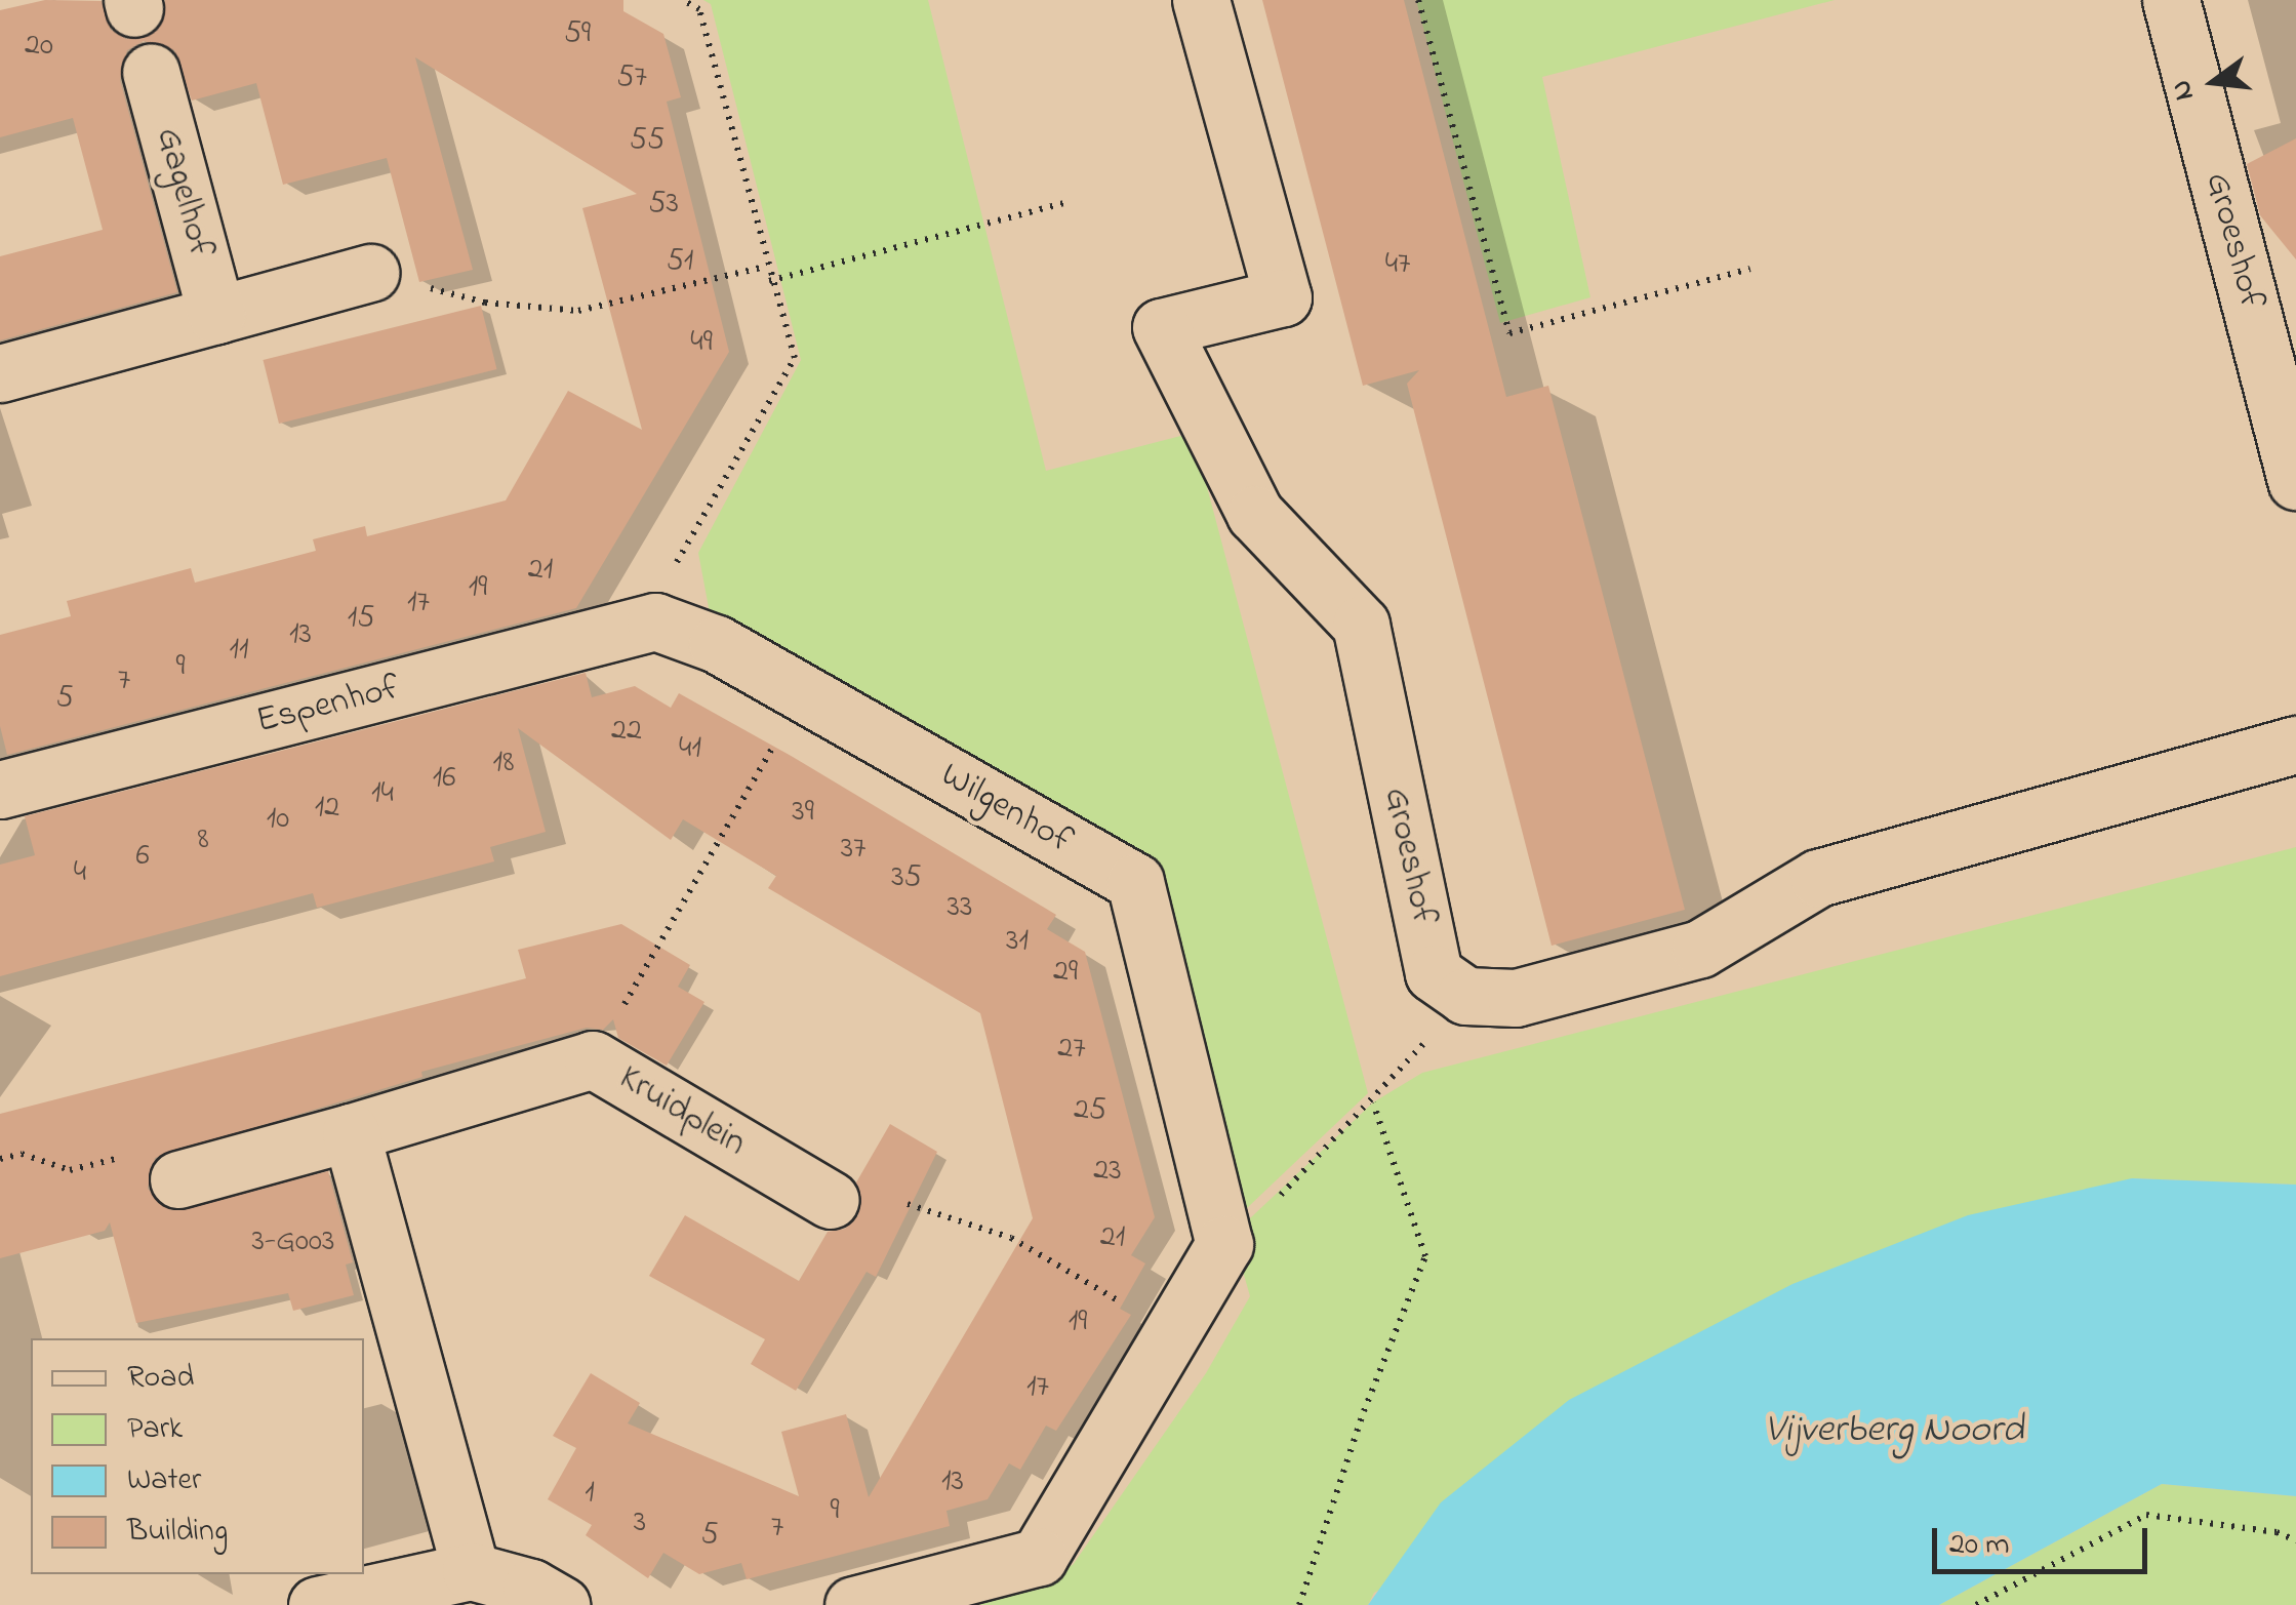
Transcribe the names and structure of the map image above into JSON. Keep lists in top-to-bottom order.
{
  "streets": {
    "street": [
      "Gagelhof",
      "Groeshof",
      "Espenhof",
      "Wilgenhof",
      "Kruidplein"
    ]
  },
  "crossings": [
    ["Espenhof", "Wilgenhof"]
  ],
  "water": ["Vijverberg Noord"],
  "house_numbers": [
    "59",
    "20",
    "57",
    "55",
    "53",
    "51",
    "47",
    "49",
    "21",
    "19",
    "17",
    "15",
    "13",
    "11",
    "9",
    "7",
    "5",
    "22",
    "41",
    "18",
    "16",
    "14",
    "12",
    "39",
    "10",
    "8",
    "37",
    "6",
    "4",
    "35",
    "33",
    "31",
    "29",
    "27",
    "25",
    "23",
    "21",
    "3-G003",
    "19",
    "17",
    "13",
    "1",
    "9",
    "3",
    "7",
    "5"
  ],
  "legend": [
    "Road",
    "Park",
    "Water",
    "Building"
  ],
  "scale_bar": "20 m",
  "north": "left"
}
